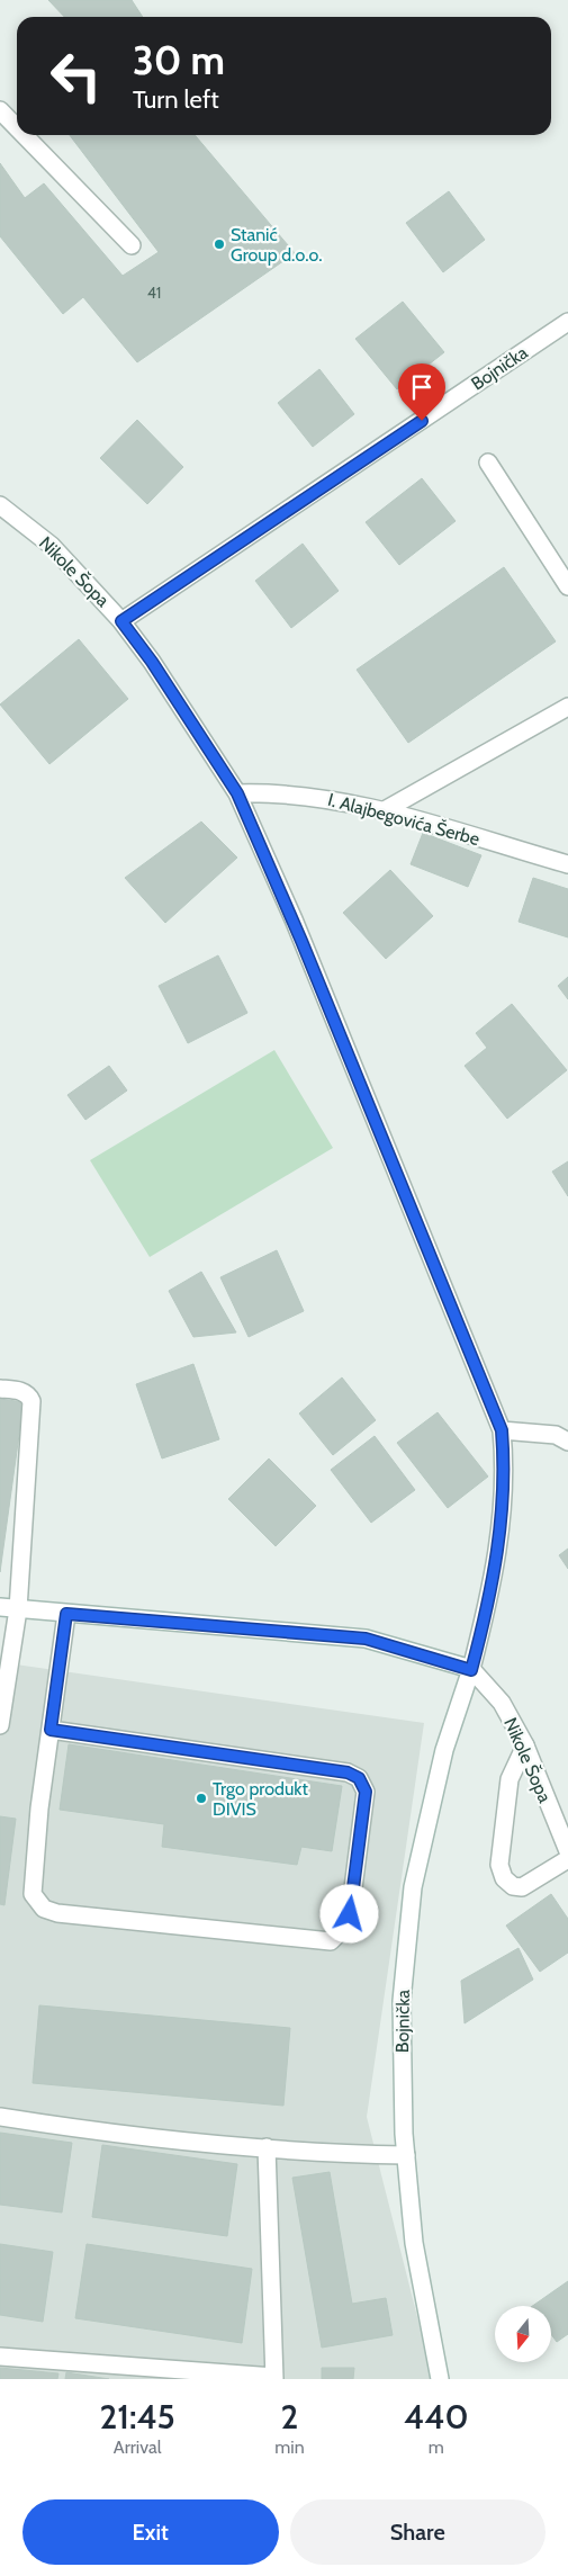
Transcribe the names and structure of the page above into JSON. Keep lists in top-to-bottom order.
{
  "streets": {
    "street": ["Bojnička", "Nikole Šopa", "I. Alajbegovića Šerbe"]
  },
  "crossings": [
    ["Bojnička", "Nikole Šopa"],
    ["Nikole Šopa", "I. Alajbegovića Šerbe"]
  ],
  "places": ["Stanić Group d.o.o.", "Trgo produkt DIVIS"],
  "house_numbers": ["41"],
  "north": "bottom",
  "page": {
    "turn": ["30 m", "Turn left"],
    "eta": [
      "21:45",
      "Arrival",
      "2",
      "min",
      "440",
      "m"
    ],
    "buttons": ["Exit", "Share"]
  }
}
